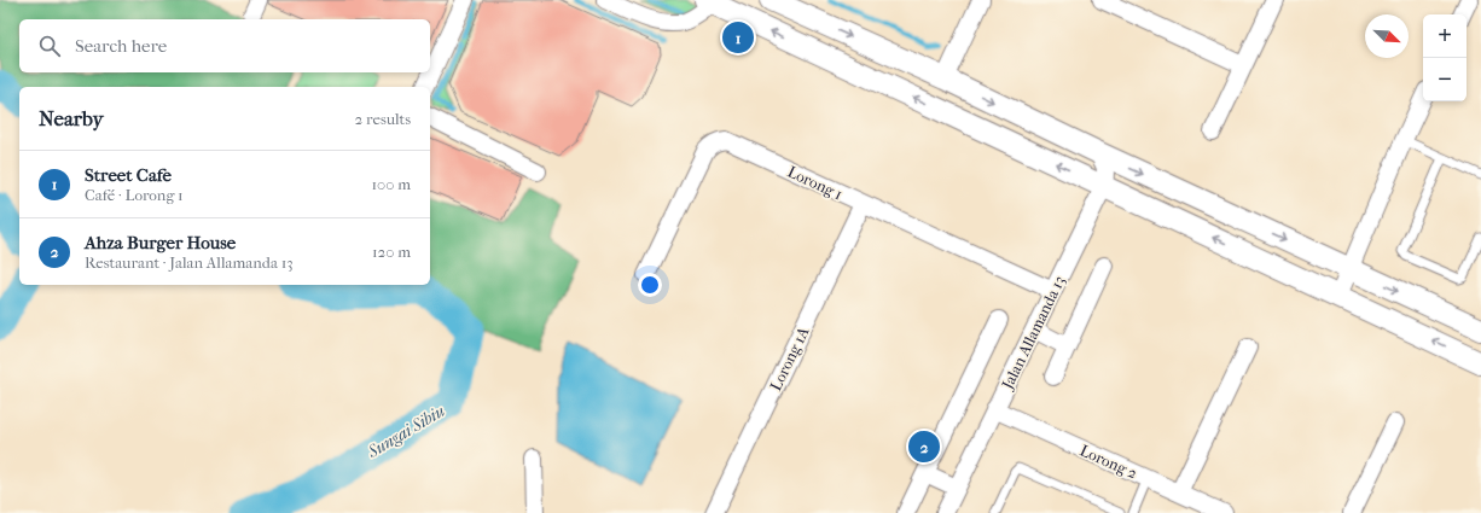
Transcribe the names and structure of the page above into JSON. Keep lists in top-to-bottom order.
{
  "streets": {
    "street": [
      "Lorong 1",
      "Jalan Allamanda 13",
      "Lorong 1A",
      "Lorong 2"
    ]
  },
  "crossings": [
    ["Lorong 1", "Jalan Allamanda 13"],
    ["Lorong 1", "Lorong 1A"],
    ["Jalan Allamanda 13", "Lorong 2"]
  ],
  "water": ["Sungai Sibiu"],
  "north": "bottom right",
  "page": {
    "map_buttons": ["+", "−"],
    "pins": ["1", "2"],
    "search": "Search here",
    "heading": ["Nearby", "2 results"],
    "list": [
      {
        "mark": "1",
        "name": "Street Cafe",
        "note": "Café · Lorong 1",
        "value": "100 m"
      },
      {
        "mark": "2",
        "name": "Ahza Burger House",
        "note": "Restaurant · Jalan Allamanda 13",
        "value": "120 m"
      }
    ]
  }
}
